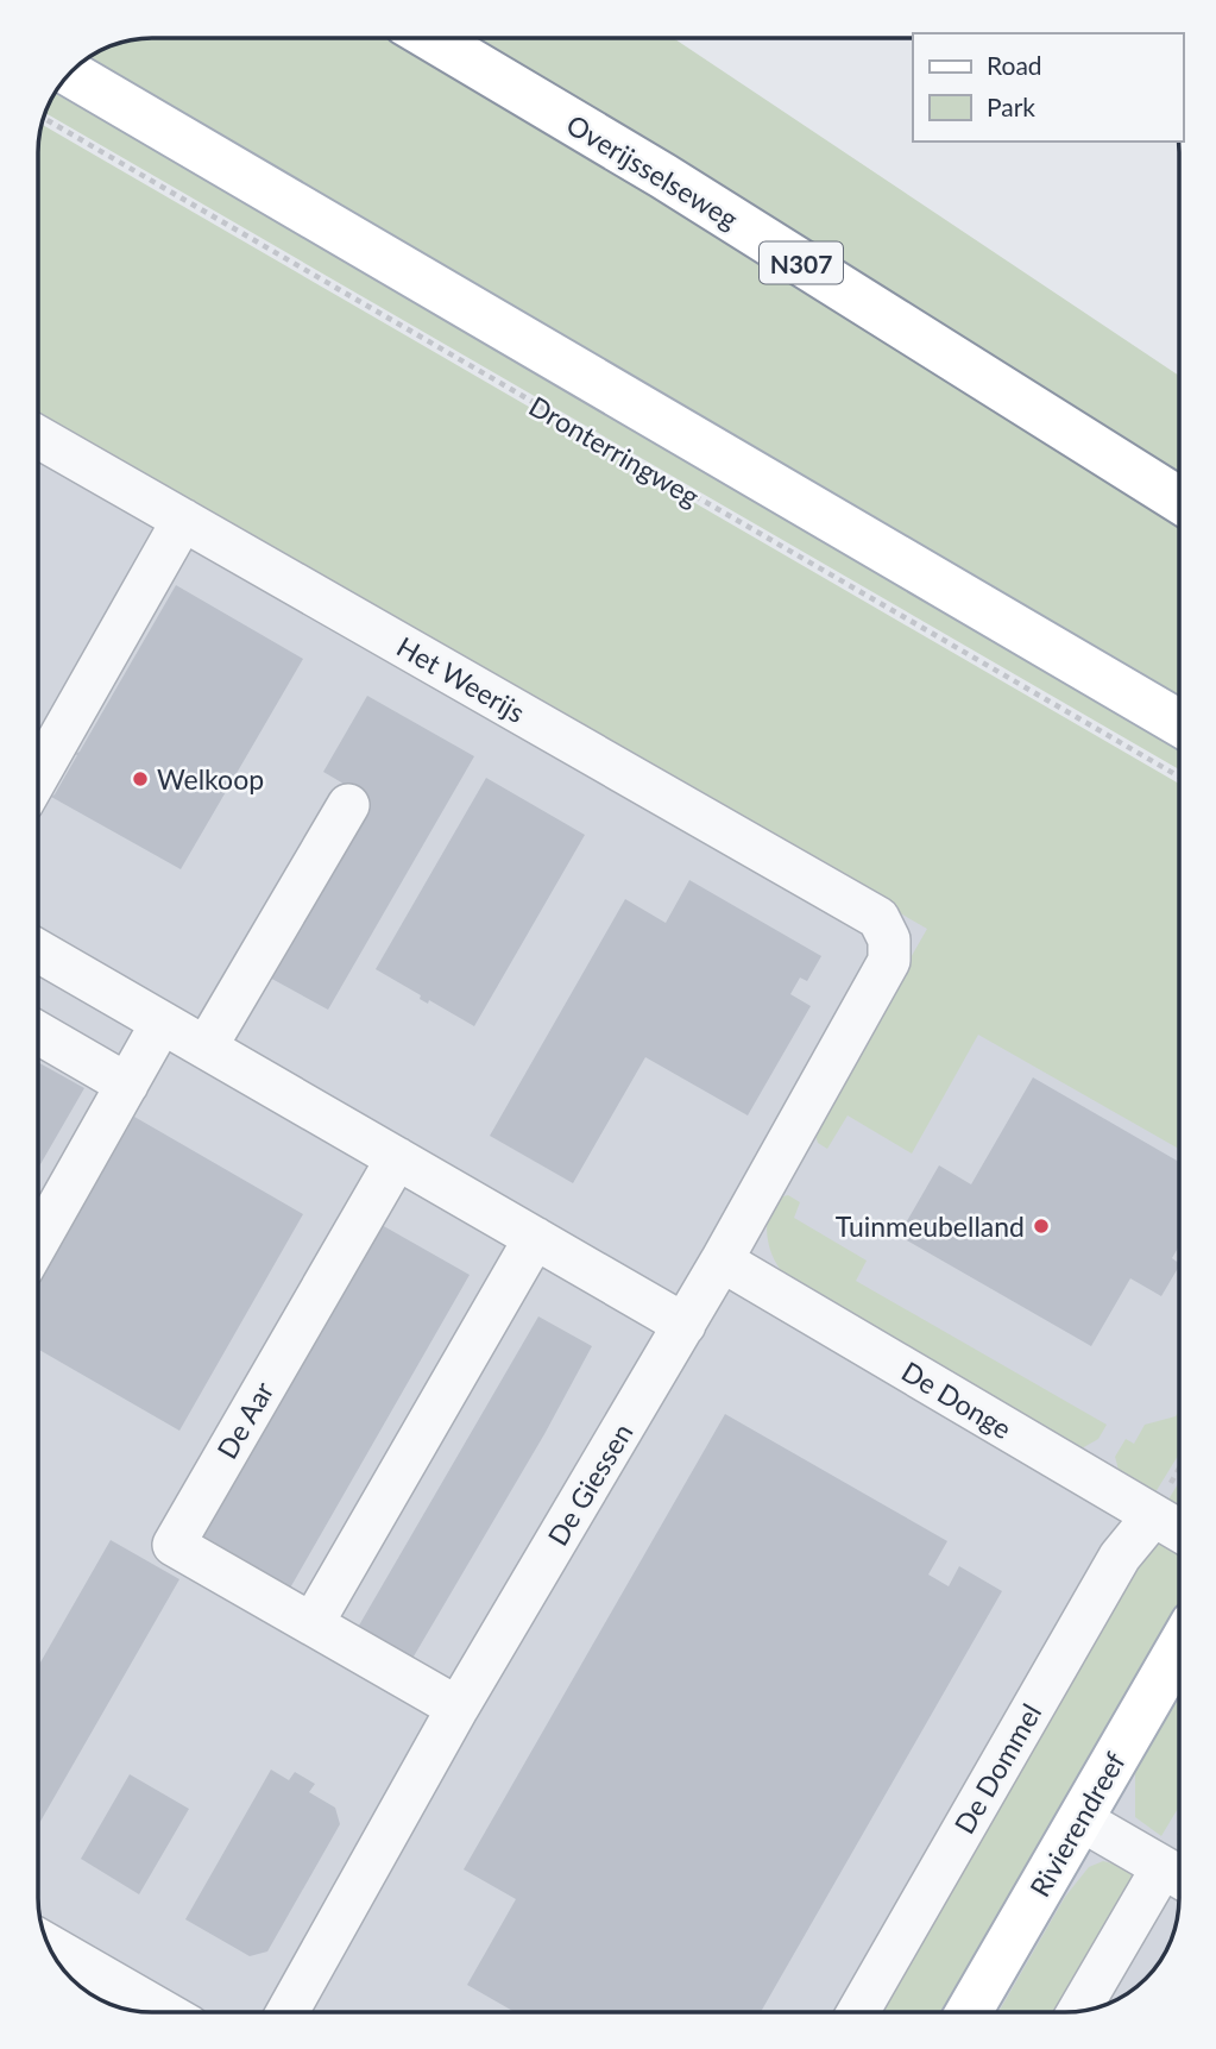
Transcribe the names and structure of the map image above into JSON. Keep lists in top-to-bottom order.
{
  "streets": {
    "main road": [
      "Overijsselseweg",
      "N307",
      "Dronterringweg",
      "Rivierendreef"
    ],
    "street": [
      "Het Weerijs",
      "De Donge",
      "De Aar",
      "De Giessen",
      "De Dommel"
    ]
  },
  "crossings": [
    ["Het Weerijs", "De Giessen"],
    ["De Donge", "De Giessen"],
    ["De Donge", "De Dommel"],
    ["De Aar", "De Giessen"]
  ],
  "places": ["Welkoop", "Tuinmeubelland"],
  "legend": ["Road", "Park"]
}
